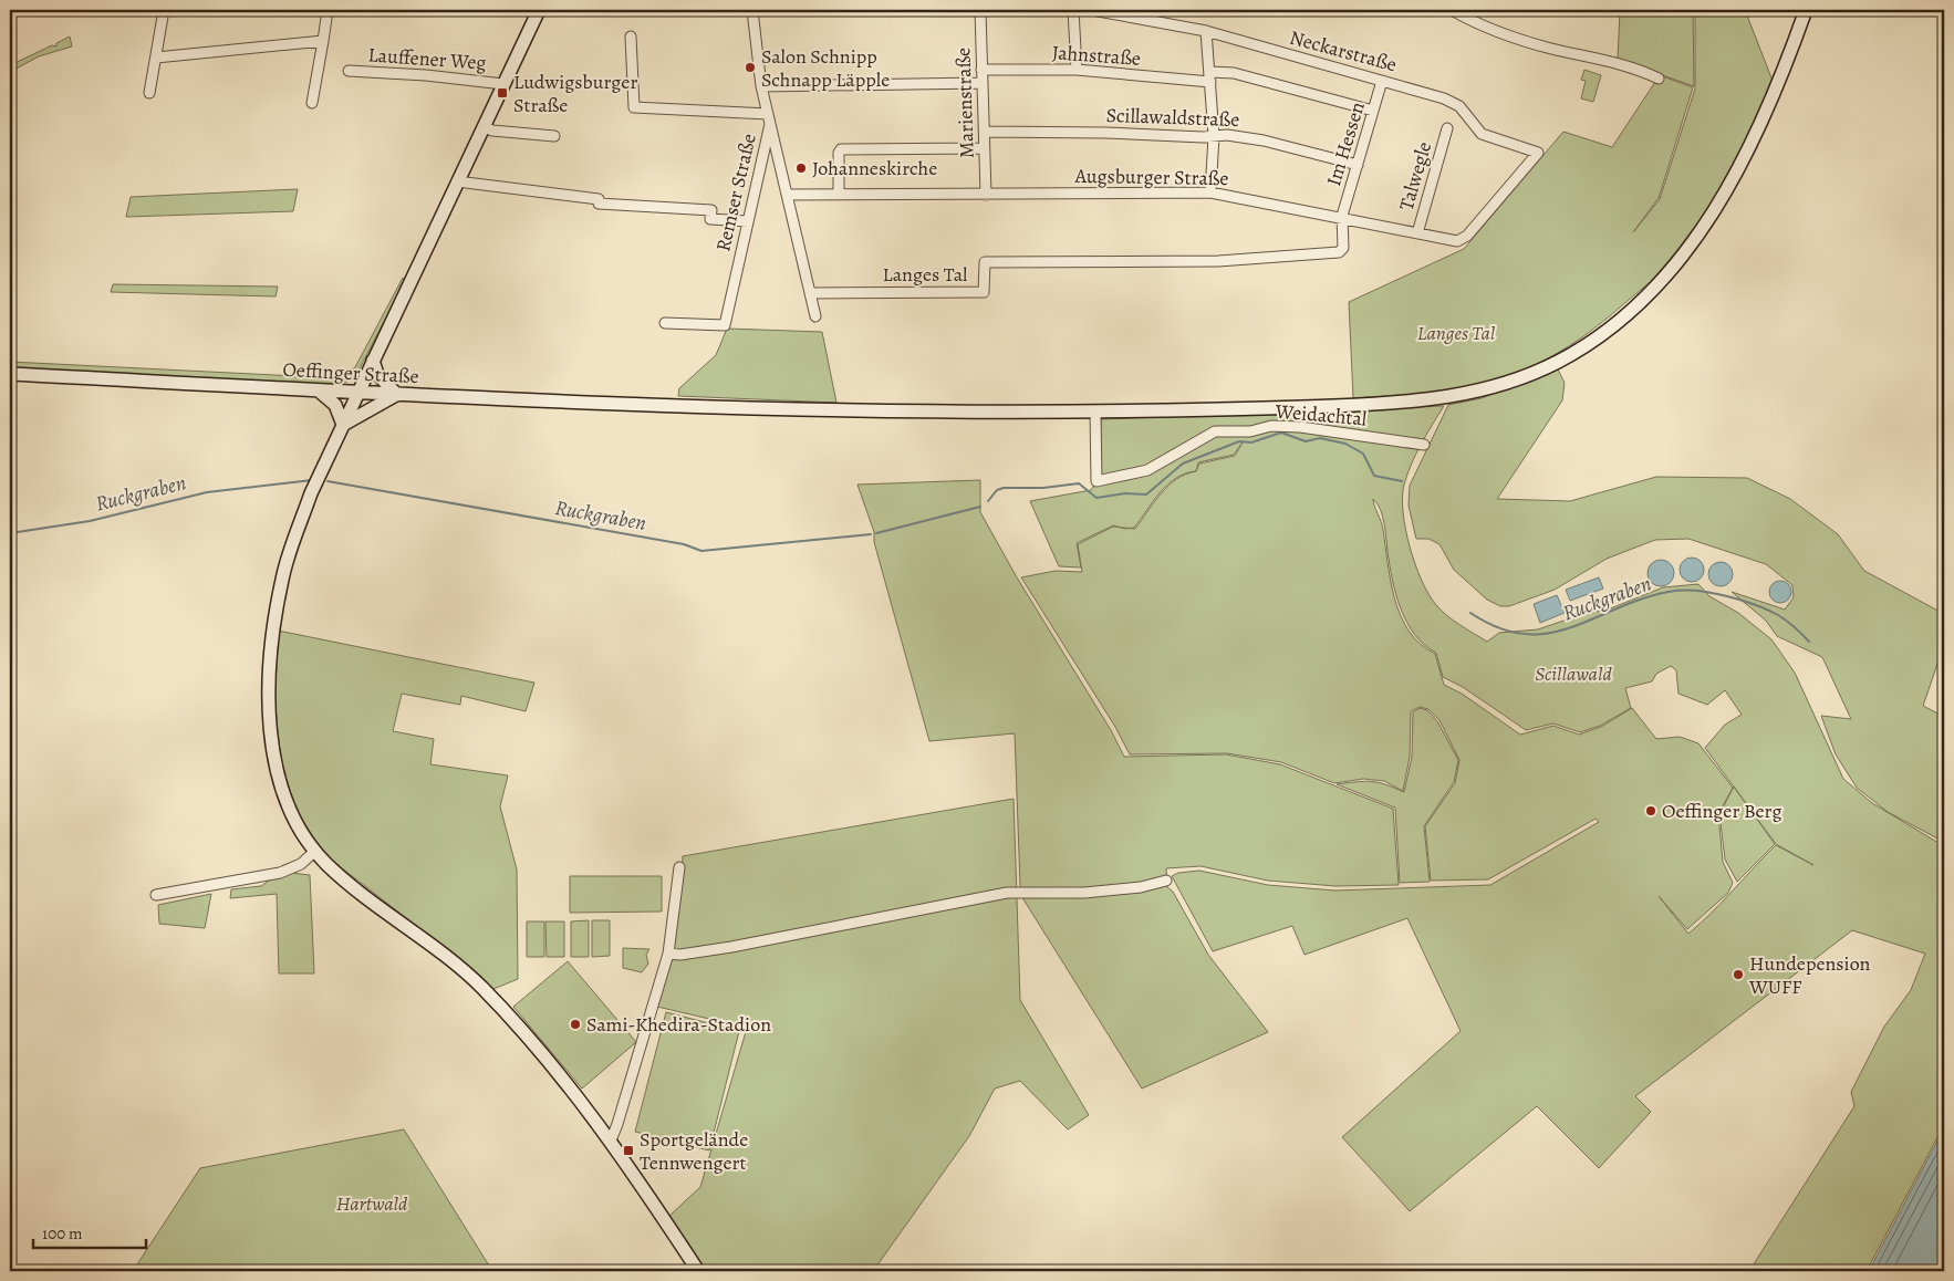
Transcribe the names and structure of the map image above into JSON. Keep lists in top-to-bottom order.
{
  "streets": {
    "main road": ["Oeffinger Straße"],
    "street": [
      "Neckarstraße",
      "Jahnstraße",
      "Lauffener Weg",
      "Marienstraße",
      "Scillawaldstraße",
      "Im Hessen",
      "Talwegle",
      "Augsburger Straße",
      "Remser Straße",
      "Langes Tal",
      "Weidachtal"
    ]
  },
  "crossings": [
    ["Neckarstraße", "Im Hessen"],
    ["Neckarstraße", "Augsburger Straße"],
    ["Jahnstraße", "Marienstraße"],
    ["Jahnstraße", "Im Hessen"],
    ["Marienstraße", "Scillawaldstraße"],
    ["Marienstraße", "Augsburger Straße"],
    ["Scillawaldstraße", "Im Hessen"],
    ["Im Hessen", "Augsburger Straße"],
    ["Im Hessen", "Langes Tal"],
    ["Talwegle", "Augsburger Straße"],
    ["Augsburger Straße", "Langes Tal"],
    ["Oeffinger Straße", "Weidachtal"]
  ],
  "water": ["Ruckgraben"],
  "parks": ["Langes Tal", "Scillawald", "Hartwald"],
  "places": {
    "other": [
      "Salon Schnipp Schnapp Läpple",
      "Johanneskirche",
      "Oeffinger Berg",
      "Hundepension WUFF",
      "Sami-Khedira-Stadion"
    ],
    "transit": ["Ludwigsburger Straße", "Sportgelände Tennwengert"]
  },
  "scale_bar": "100 m"
}
